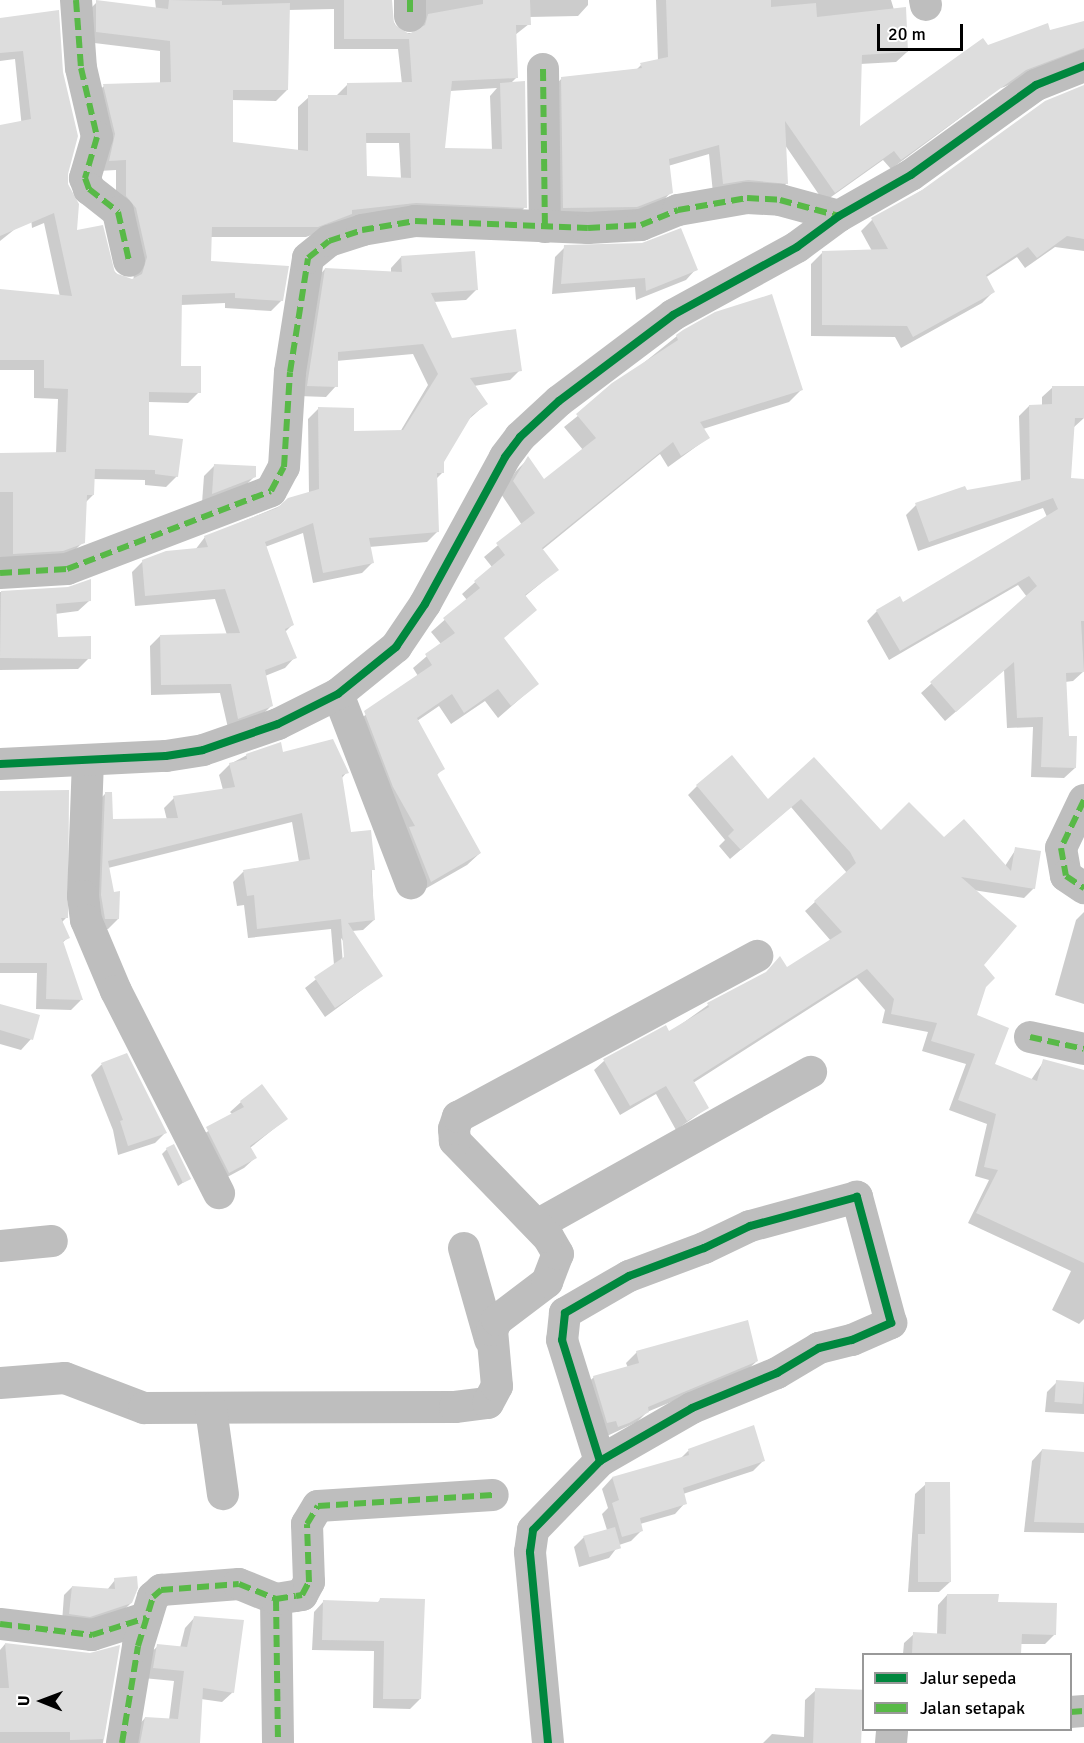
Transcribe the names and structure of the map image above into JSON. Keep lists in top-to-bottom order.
{
  "legend": ["Jalur sepeda", "Jalan setapak"],
  "scale_bar": "20 m",
  "north": "left"
}
